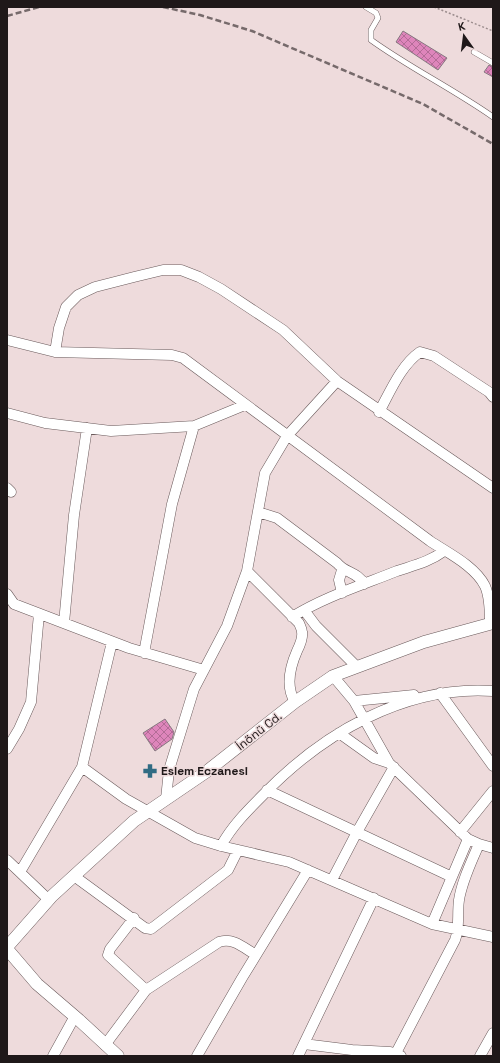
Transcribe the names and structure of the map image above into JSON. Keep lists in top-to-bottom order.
{
  "streets": {
    "street": ["İnönü Cd."]
  },
  "places": {
    "pharmacy": ["Eslem Eczanesi"]
  },
  "north": "top"
}
